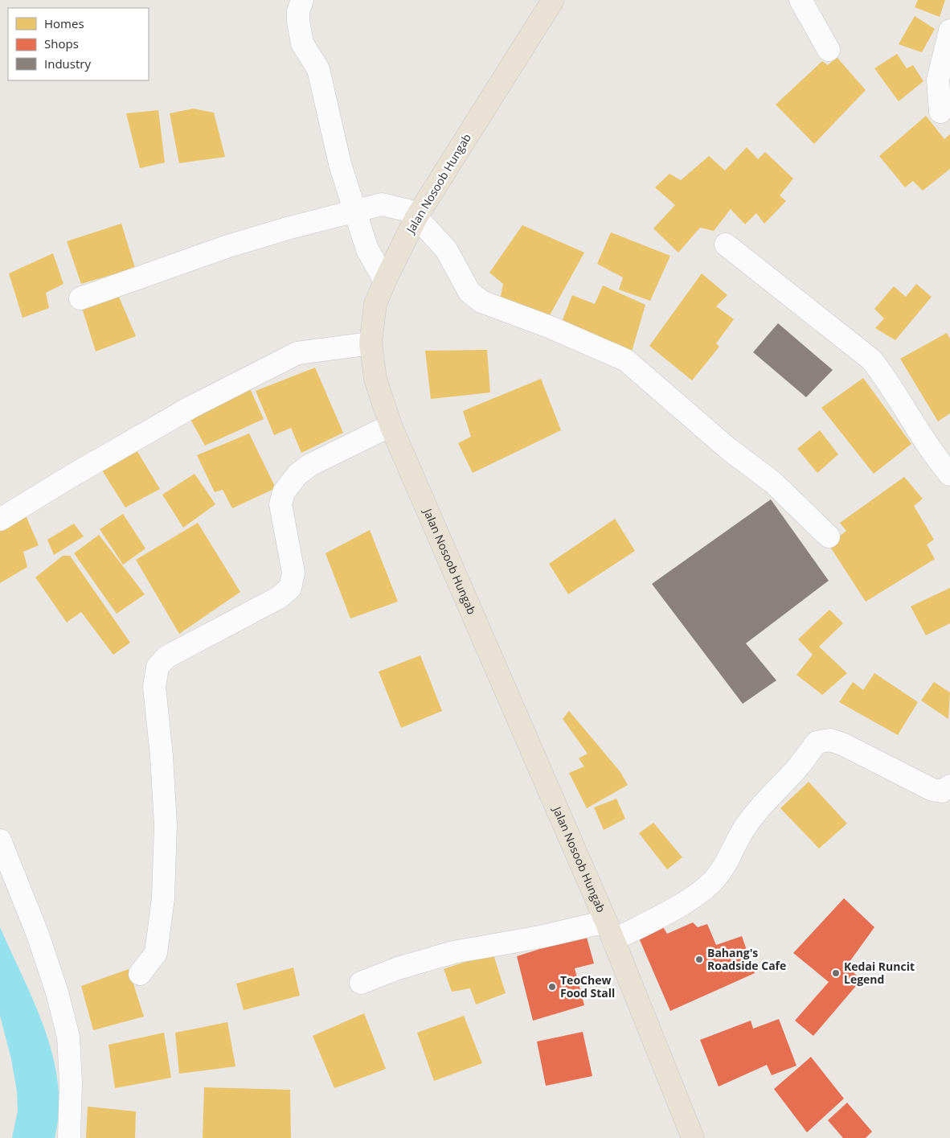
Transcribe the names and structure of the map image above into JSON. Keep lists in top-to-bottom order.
{
  "streets": {
    "main road": ["Jalan Nosoob Hungab"]
  },
  "places": ["Bahang's Roadside Cafe", "Kedai Runcit Legend", "TeoChew Food Stall"],
  "legend": ["Homes", "Shops", "Industry"]
}
